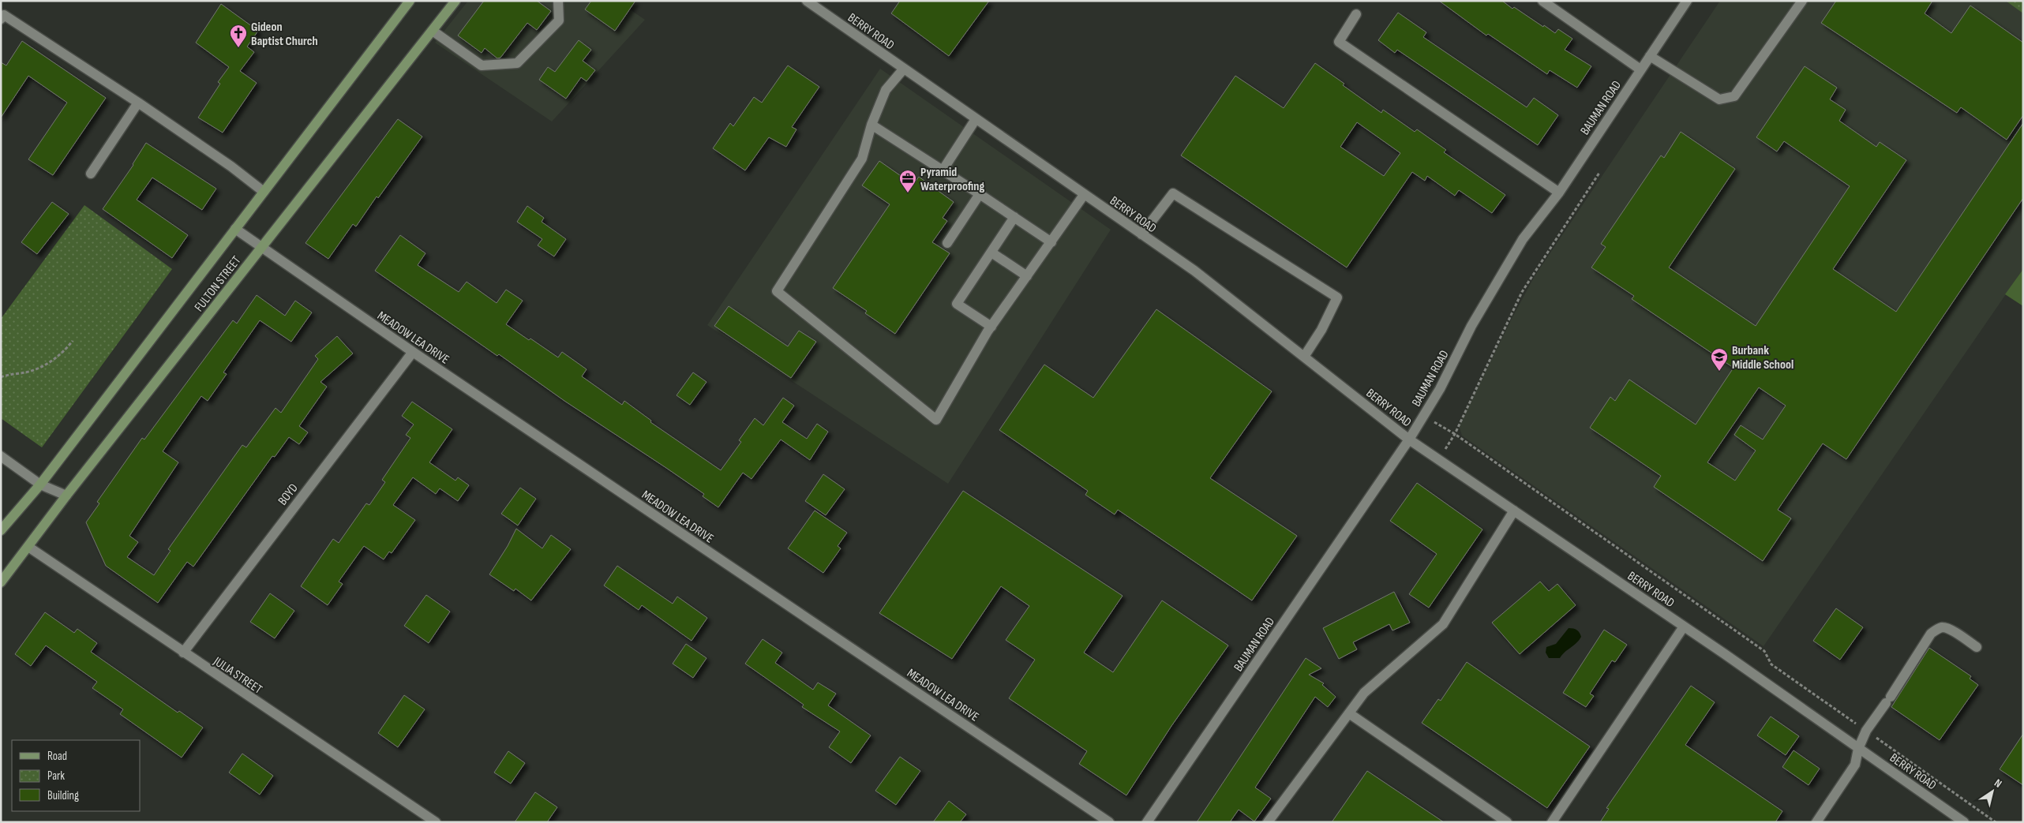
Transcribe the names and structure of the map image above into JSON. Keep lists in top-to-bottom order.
{
  "streets": {
    "main road": ["FULTON STREET"],
    "street": [
      "BERRY ROAD",
      "BAUMAN ROAD",
      "MEADOW LEA DRIVE",
      "BOYD",
      "JULIA STREET"
    ]
  },
  "crossings": [
    ["BERRY ROAD", "BAUMAN ROAD"],
    ["FULTON STREET", "MEADOW LEA DRIVE"],
    ["FULTON STREET", "JULIA STREET"],
    ["MEADOW LEA DRIVE", "BOYD"],
    ["BOYD", "JULIA STREET"]
  ],
  "places": {
    "church": ["Gideon Baptist Church"],
    "office": ["Pyramid Waterproofing"],
    "school or university": ["Burbank Middle School"]
  },
  "legend": ["Road", "Park", "Building"],
  "north": "top right"
}
